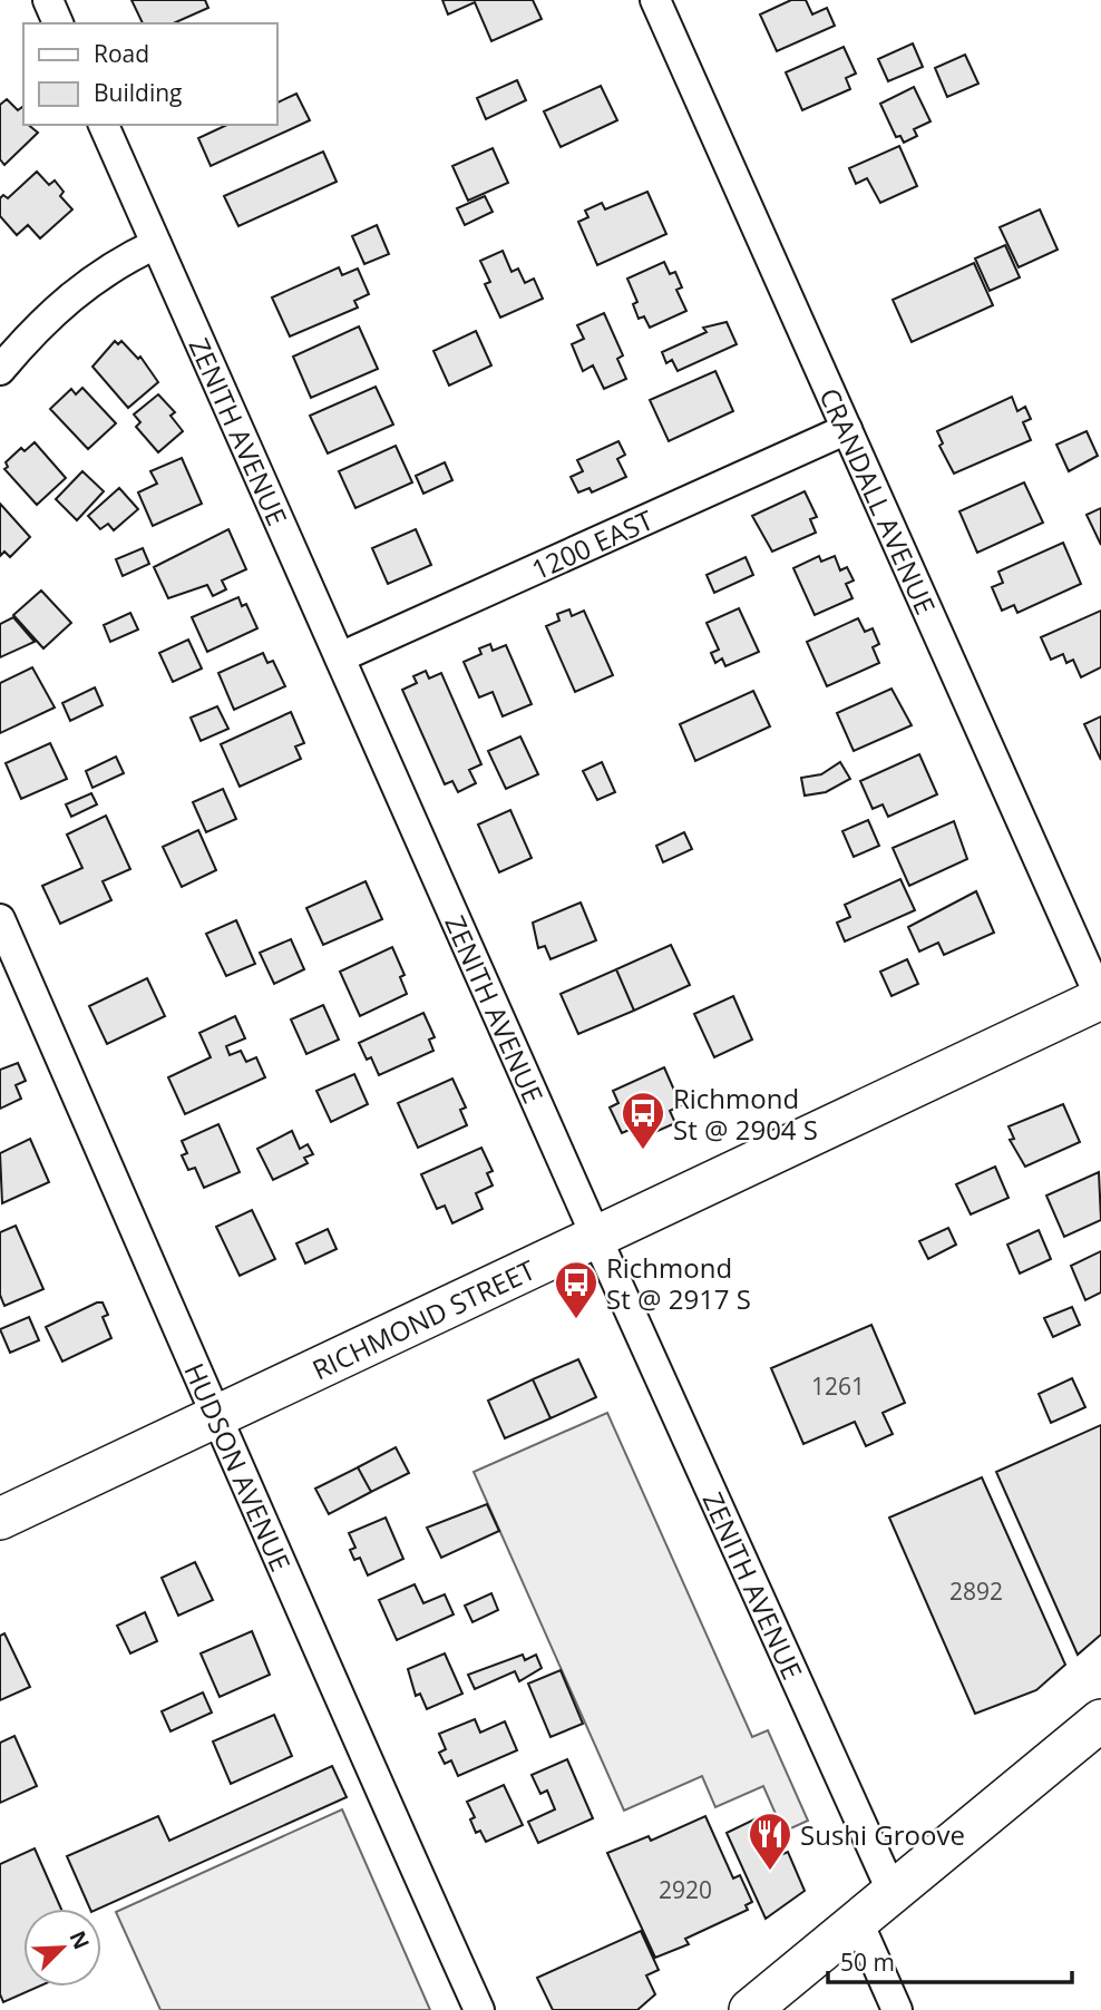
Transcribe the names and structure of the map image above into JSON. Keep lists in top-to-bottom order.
{
  "streets": {
    "main road": ["RICHMOND STREET"],
    "street": [
      "ZENITH AVENUE",
      "CRANDALL AVENUE",
      "1200 EAST",
      "HUDSON AVENUE"
    ]
  },
  "crossings": [
    ["ZENITH AVENUE", "1200 EAST"],
    ["ZENITH AVENUE", "RICHMOND STREET"],
    ["CRANDALL AVENUE", "1200 EAST"],
    ["CRANDALL AVENUE", "RICHMOND STREET"],
    ["RICHMOND STREET", "HUDSON AVENUE"]
  ],
  "places": {
    "bus stop": ["Richmond St @ 2904 S", "Richmond St @ 2917 S"],
    "restaurant": ["Sushi Groove"]
  },
  "house_numbers": ["1261", "2892", "2920"],
  "legend": ["Road", "Building"],
  "scale_bar": "50 m",
  "north": "top right"
}
